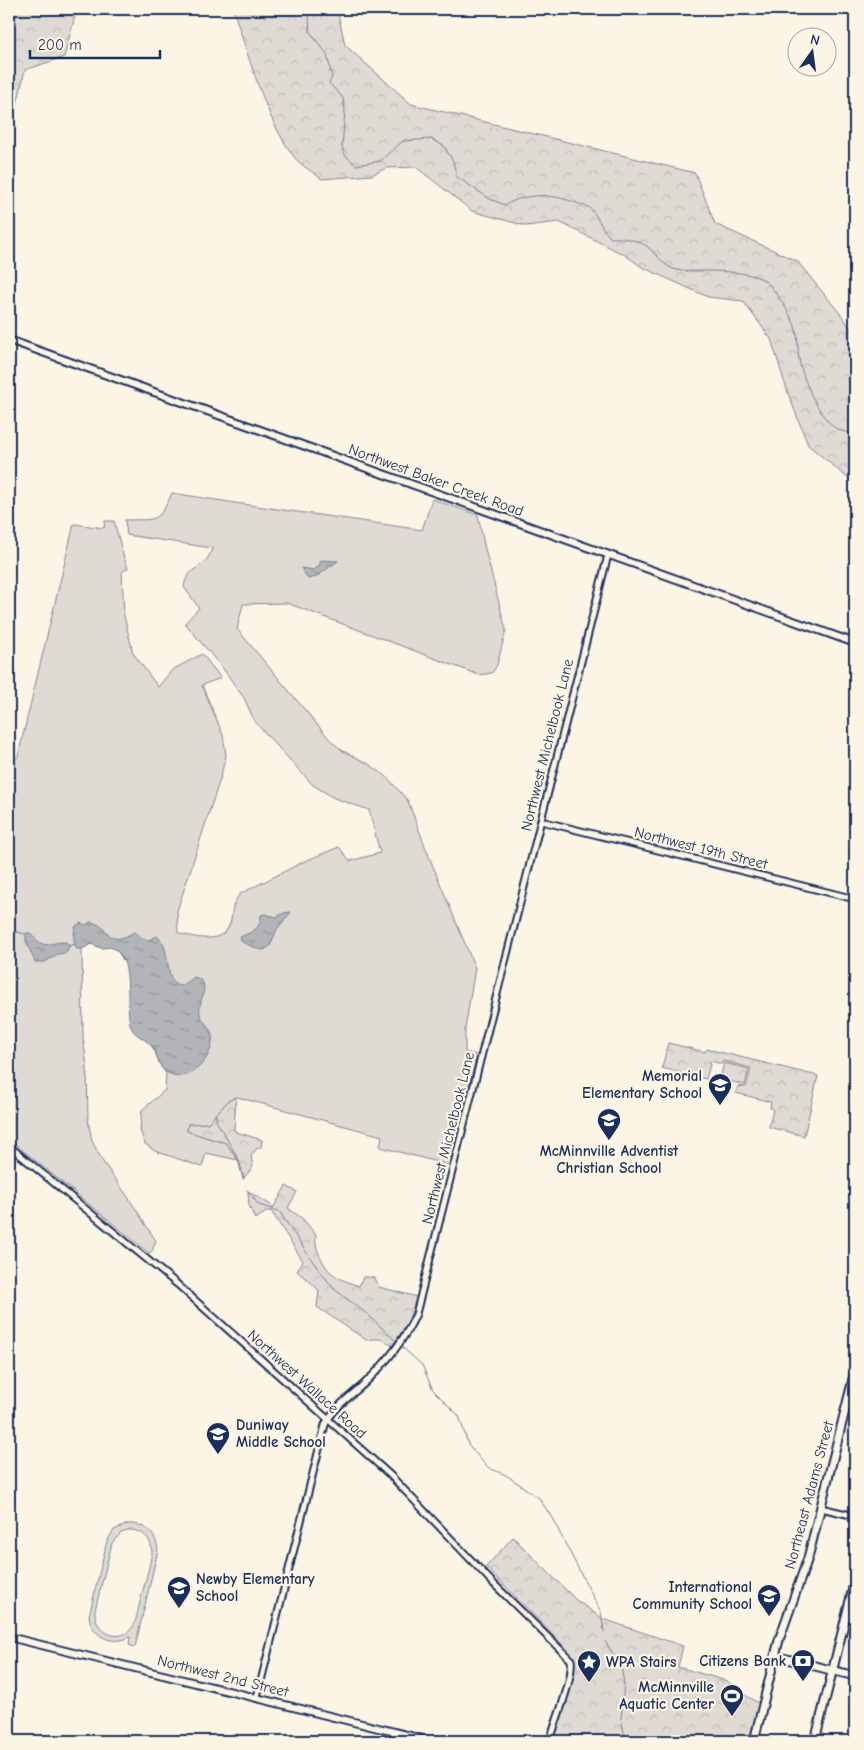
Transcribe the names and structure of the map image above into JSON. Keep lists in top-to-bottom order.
{
  "streets": {
    "main road": ["Northwest Baker Creek Road", "Northeast Adams Street", "Northwest 2nd Street"],
    "street": ["Northwest Michelbook Lane", "Northwest 19th Street", "Northwest Wallace Road"]
  },
  "crossings": [
    ["Northwest Baker Creek Road", "Northwest Michelbook Lane"],
    ["Northwest Michelbook Lane", "Northwest 19th Street"],
    ["Northwest Michelbook Lane", "Northwest Wallace Road"],
    ["Northwest Michelbook Lane", "Northwest 2nd Street"]
  ],
  "places": {
    "school or university": [
      "Memorial Elementary School",
      "McMinnville Adventist Christian School",
      "Duniway Middle School",
      "Newby Elementary School",
      "International Community School"
    ],
    "bank": ["Citizens Bank"],
    "place": ["WPA Stairs"],
    "sports": ["McMinnville Aquatic Center"]
  },
  "scale_bar": "200 m",
  "north": "top"
}
